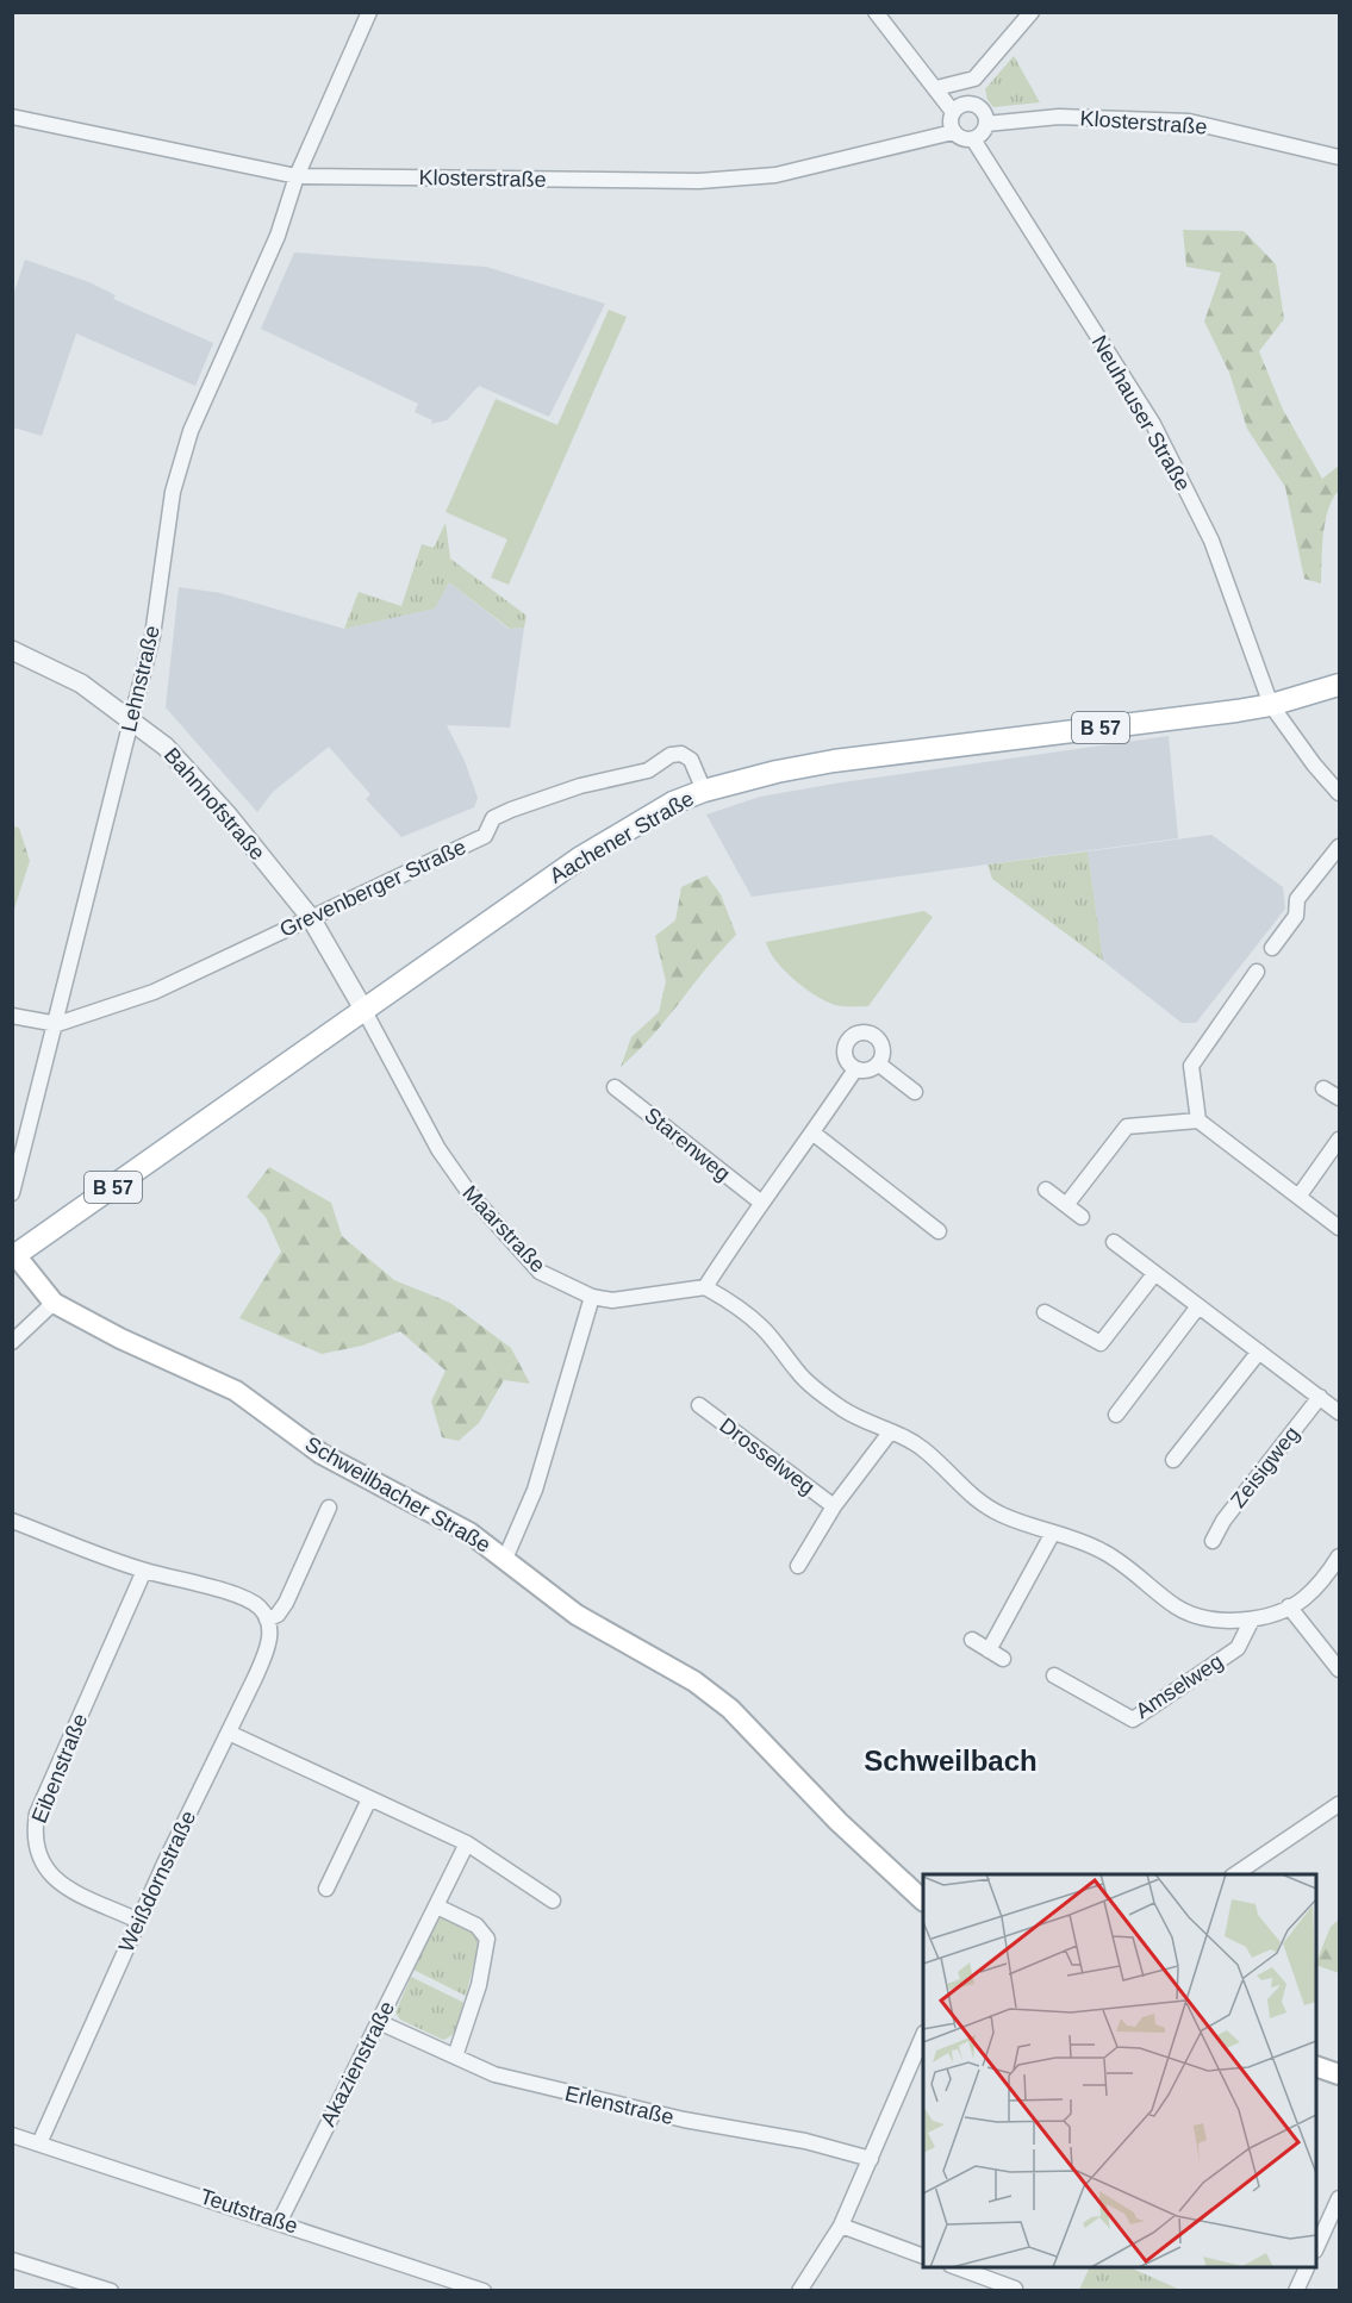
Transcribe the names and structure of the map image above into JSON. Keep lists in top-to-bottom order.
{
  "streets": {
    "main road": ["B 57", "Aachener Straße", "Schweilbacher Straße"],
    "street": [
      "Klosterstraße",
      "Neuhauser Straße",
      "Lehnstraße",
      "Bahnhofstraße",
      "Grevenberger Straße",
      "Starenweg",
      "Maarstraße",
      "Drosselweg",
      "Zeisigweg",
      "Amselweg",
      "Eibenstraße",
      "Weißdornstraße",
      "Akazienstraße",
      "Erlenstraße",
      "Teutstraße"
    ]
  },
  "crossings": [
    ["Klosterstraße", "Neuhauser Straße"],
    ["Klosterstraße", "Lehnstraße"],
    ["Neuhauser Straße", "Aachener Straße"],
    ["Lehnstraße", "Bahnhofstraße"],
    ["Lehnstraße", "Grevenberger Straße"],
    ["Bahnhofstraße", "Aachener Straße"],
    ["Bahnhofstraße", "Grevenberger Straße"],
    ["Bahnhofstraße", "Maarstraße"],
    ["Aachener Straße", "Grevenberger Straße"],
    ["Aachener Straße", "Maarstraße"],
    ["Aachener Straße", "Schweilbacher Straße"],
    ["Eibenstraße", "Weißdornstraße"],
    ["Weißdornstraße", "Teutstraße"],
    ["Akazienstraße", "Erlenstraße"],
    ["Akazienstraße", "Teutstraße"]
  ],
  "districts": ["Schweilbach"]
}
